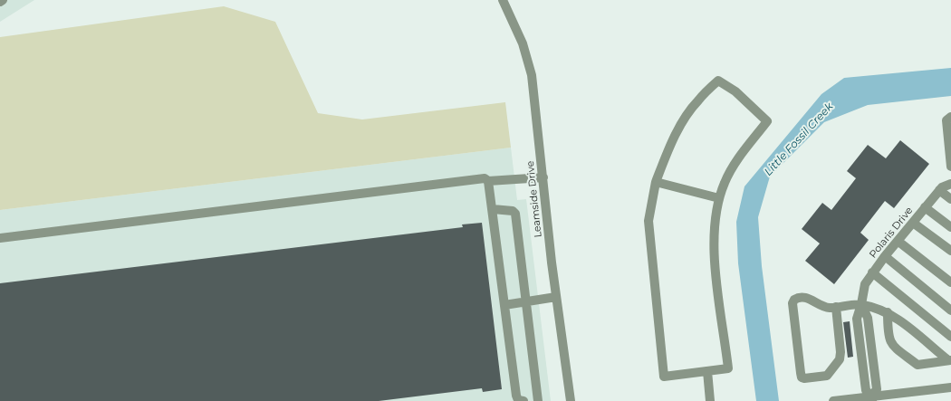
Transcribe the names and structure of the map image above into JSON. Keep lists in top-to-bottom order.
{
  "streets": {
    "street": ["Leamside Drive", "Polaris Drive"]
  },
  "water": ["Little Fossil Creek"]
}
